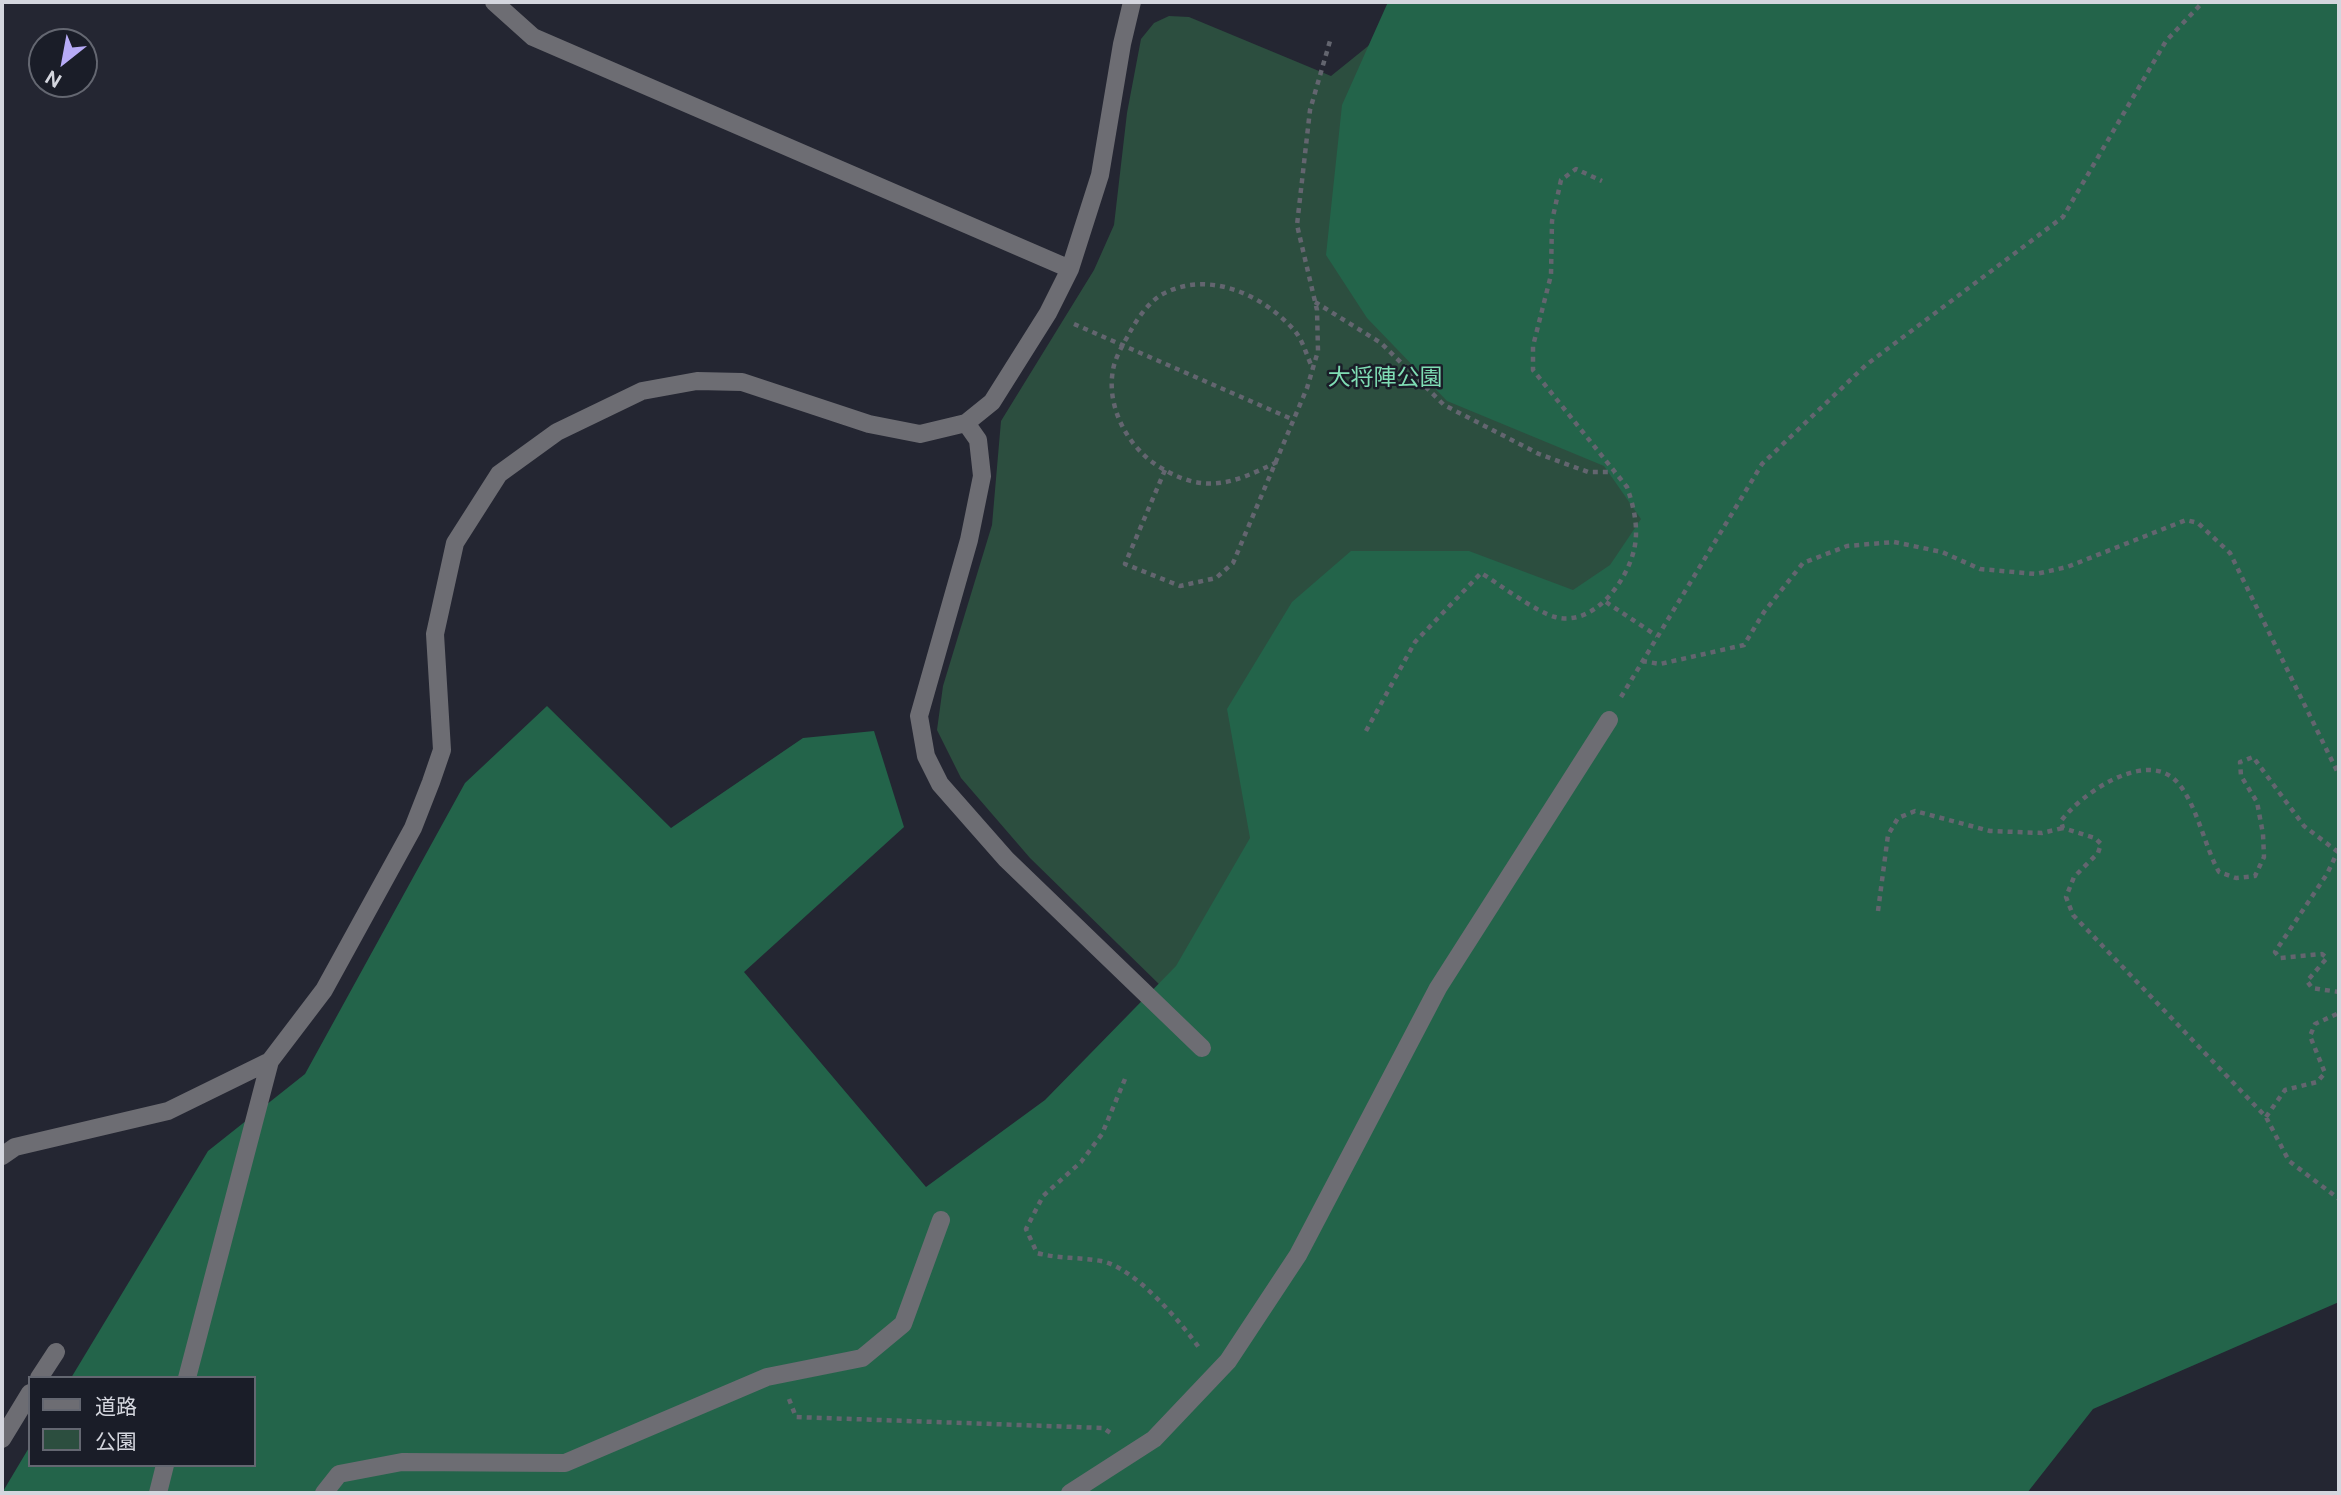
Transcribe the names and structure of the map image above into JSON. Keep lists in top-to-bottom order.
{
  "parks": ["大将陣公園"],
  "legend": ["道路", "公園"],
  "north": "bottom left"
}
